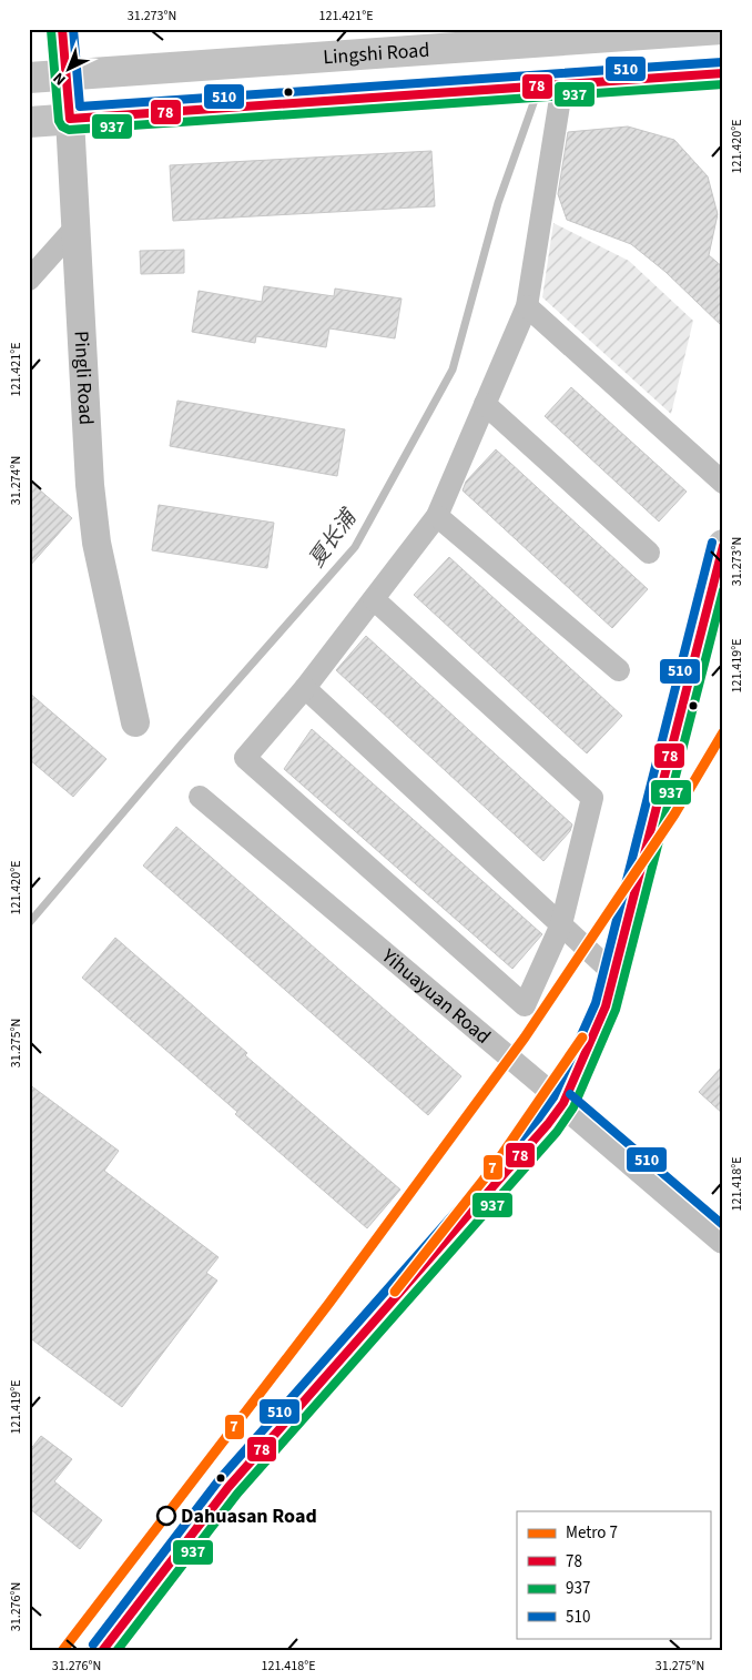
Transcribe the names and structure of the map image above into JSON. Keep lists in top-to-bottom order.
{
  "streets": {
    "main road": ["Lingshi Road"],
    "street": ["Pingli Road", "Yihuayuan Road"]
  },
  "crossings": [
    ["Lingshi Road", "Pingli Road"]
  ],
  "water": ["夏长浦"],
  "places": ["Dahuasan Road"],
  "lines": [
    "transit line 78",
    "transit line 510",
    "transit line 937",
    "metro line 7"
  ],
  "legend": [
    "Metro 7",
    "78",
    "937",
    "510"
  ],
  "north": "bottom left",
  "coordinates": [
    "31.273°N",
    "121.421°E",
    "121.420°E",
    "31.274°N",
    "121.419°E",
    "31.275°N",
    "121.418°E",
    "31.276°N"
  ]
}
